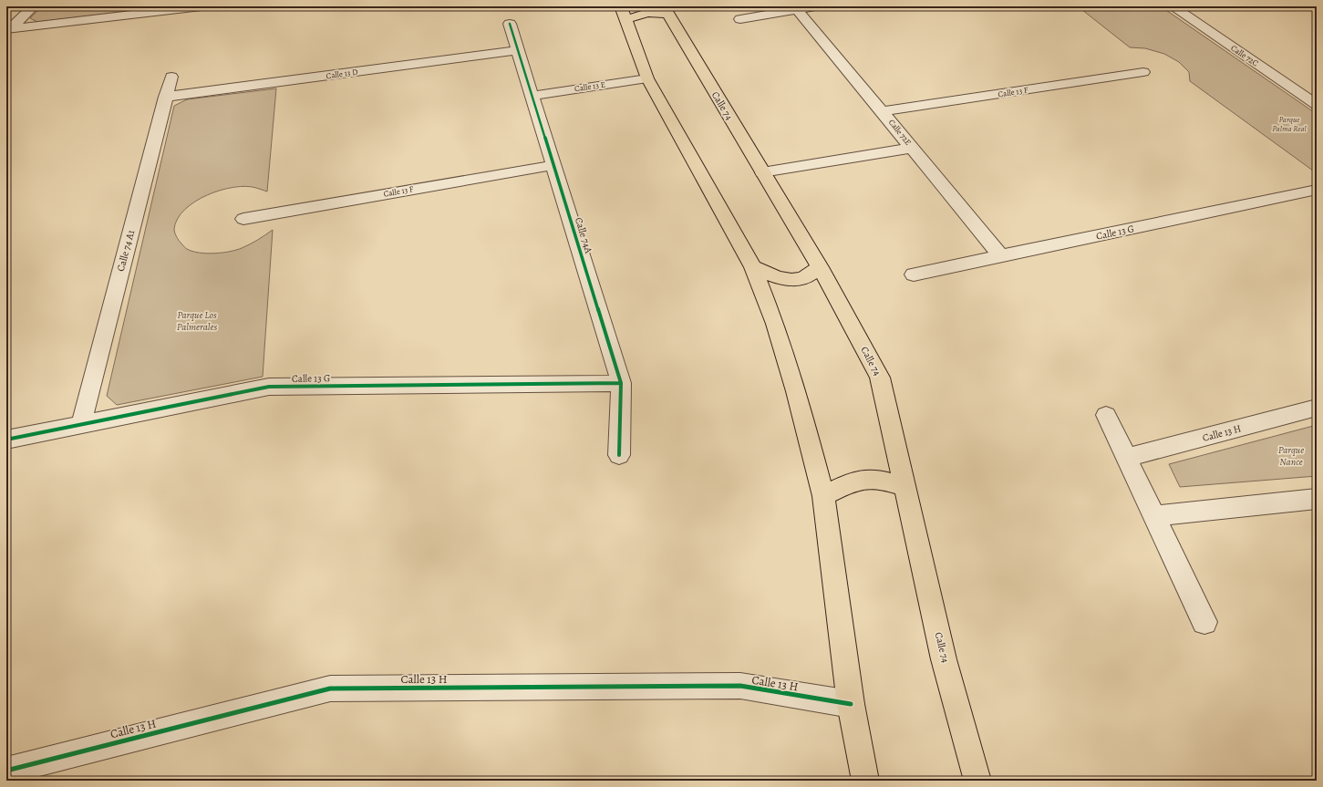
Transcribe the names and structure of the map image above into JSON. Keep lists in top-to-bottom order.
{
  "streets": {
    "main road": ["Calle 74"],
    "street": [
      "Calle 72C",
      "Calle 13 D",
      "Calle 13 E",
      "Calle 13 F",
      "Calle 72E",
      "Calle 13 G",
      "Calle 74A",
      "Calle 74 A1",
      "Calle 13 H"
    ]
  },
  "crossings": [
    ["Calle 13 D", "Calle 74A"],
    ["Calle 13 D", "Calle 74 A1"],
    ["Calle 13 E", "Calle 74A"],
    ["Calle 13 F", "Calle 72E"],
    ["Calle 13 F", "Calle 74A"],
    ["Calle 72E", "Calle 13 G"],
    ["Calle 13 G", "Calle 74A"],
    ["Calle 13 G", "Calle 74 A1"]
  ],
  "parks": ["Parque Palma Real", "Parque Los Palmerales", "Parque Nance"]
}
